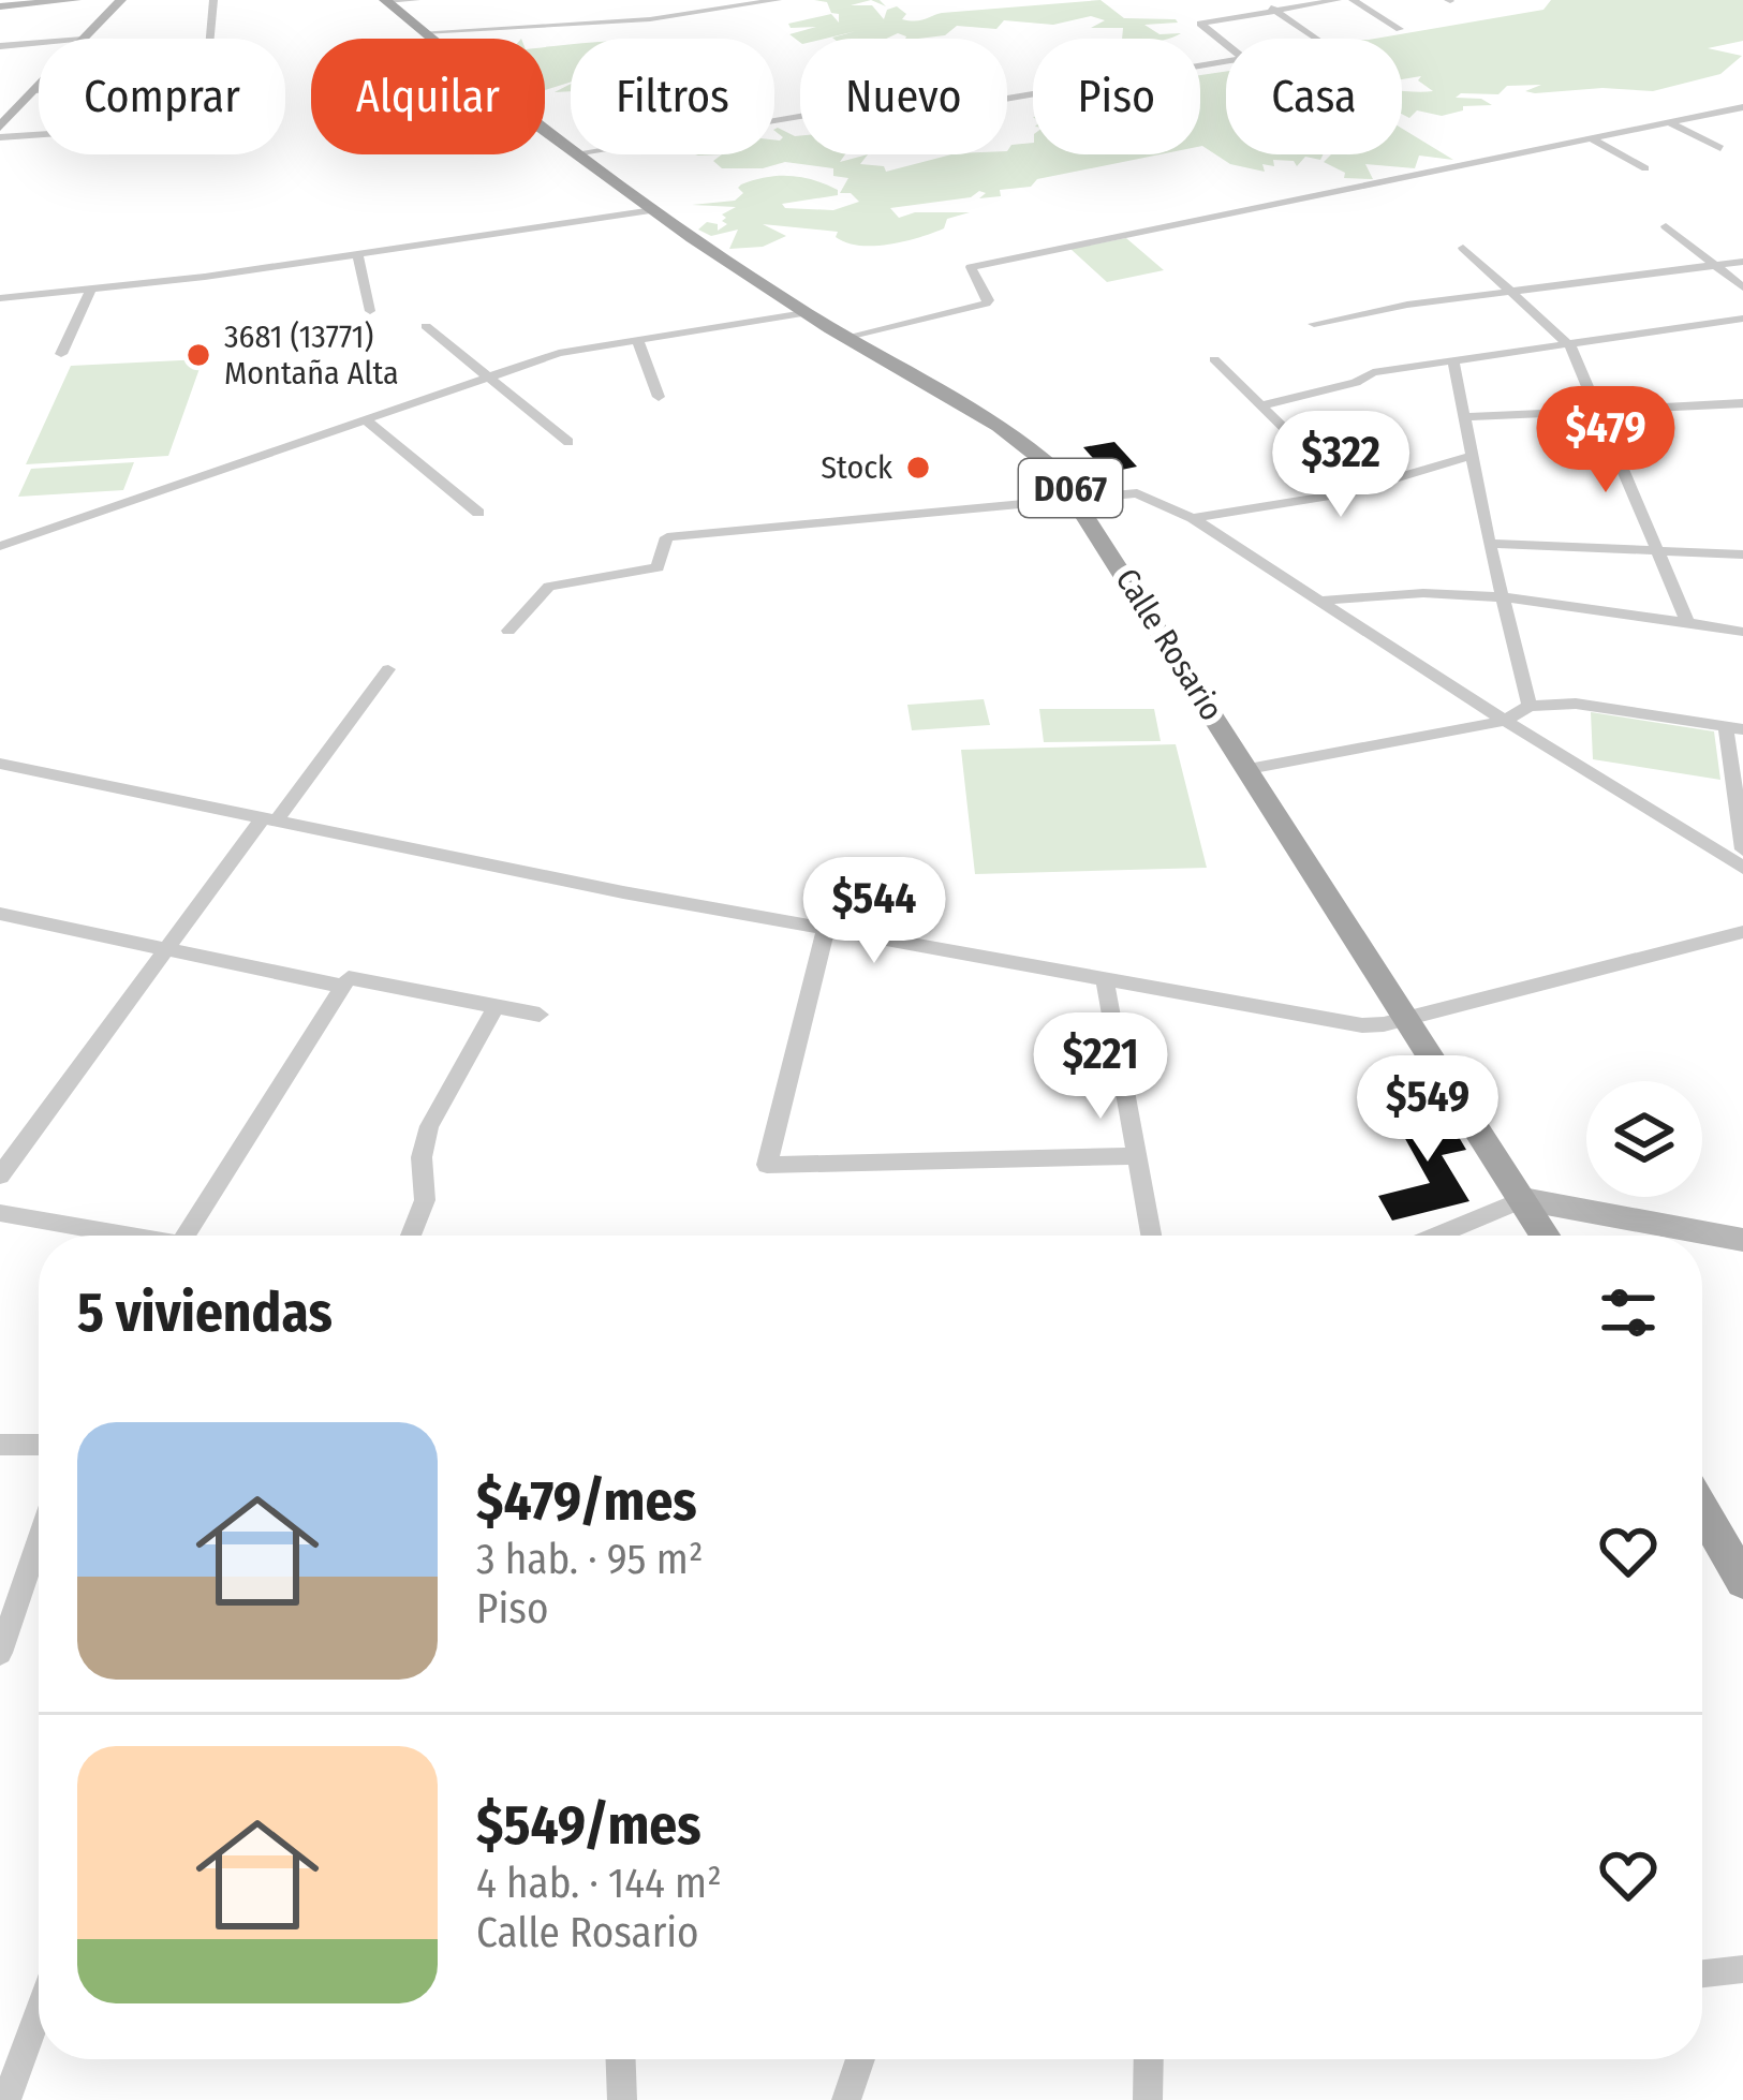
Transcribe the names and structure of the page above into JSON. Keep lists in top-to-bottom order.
{
  "streets": {
    "main road": ["D067", "Calle Rosario"]
  },
  "places": ["3681 (13771) Montaña Alta", "Stock"],
  "page": {
    "chip": [
      "Comprar",
      "Alquilar",
      "Filtros",
      "Nuevo",
      "Piso",
      "Casa"
    ],
    "price": [
      "$479",
      "$322",
      "$544",
      "$221",
      "$549"
    ],
    "heading": "5 viviendas",
    "list": [
      {
        "name": "$479/mes",
        "note": "3 hab. · 95 m² · Piso"
      },
      {
        "name": "$549/mes",
        "note": "4 hab. · 144 m² · Calle Rosario"
      }
    ]
  }
}
